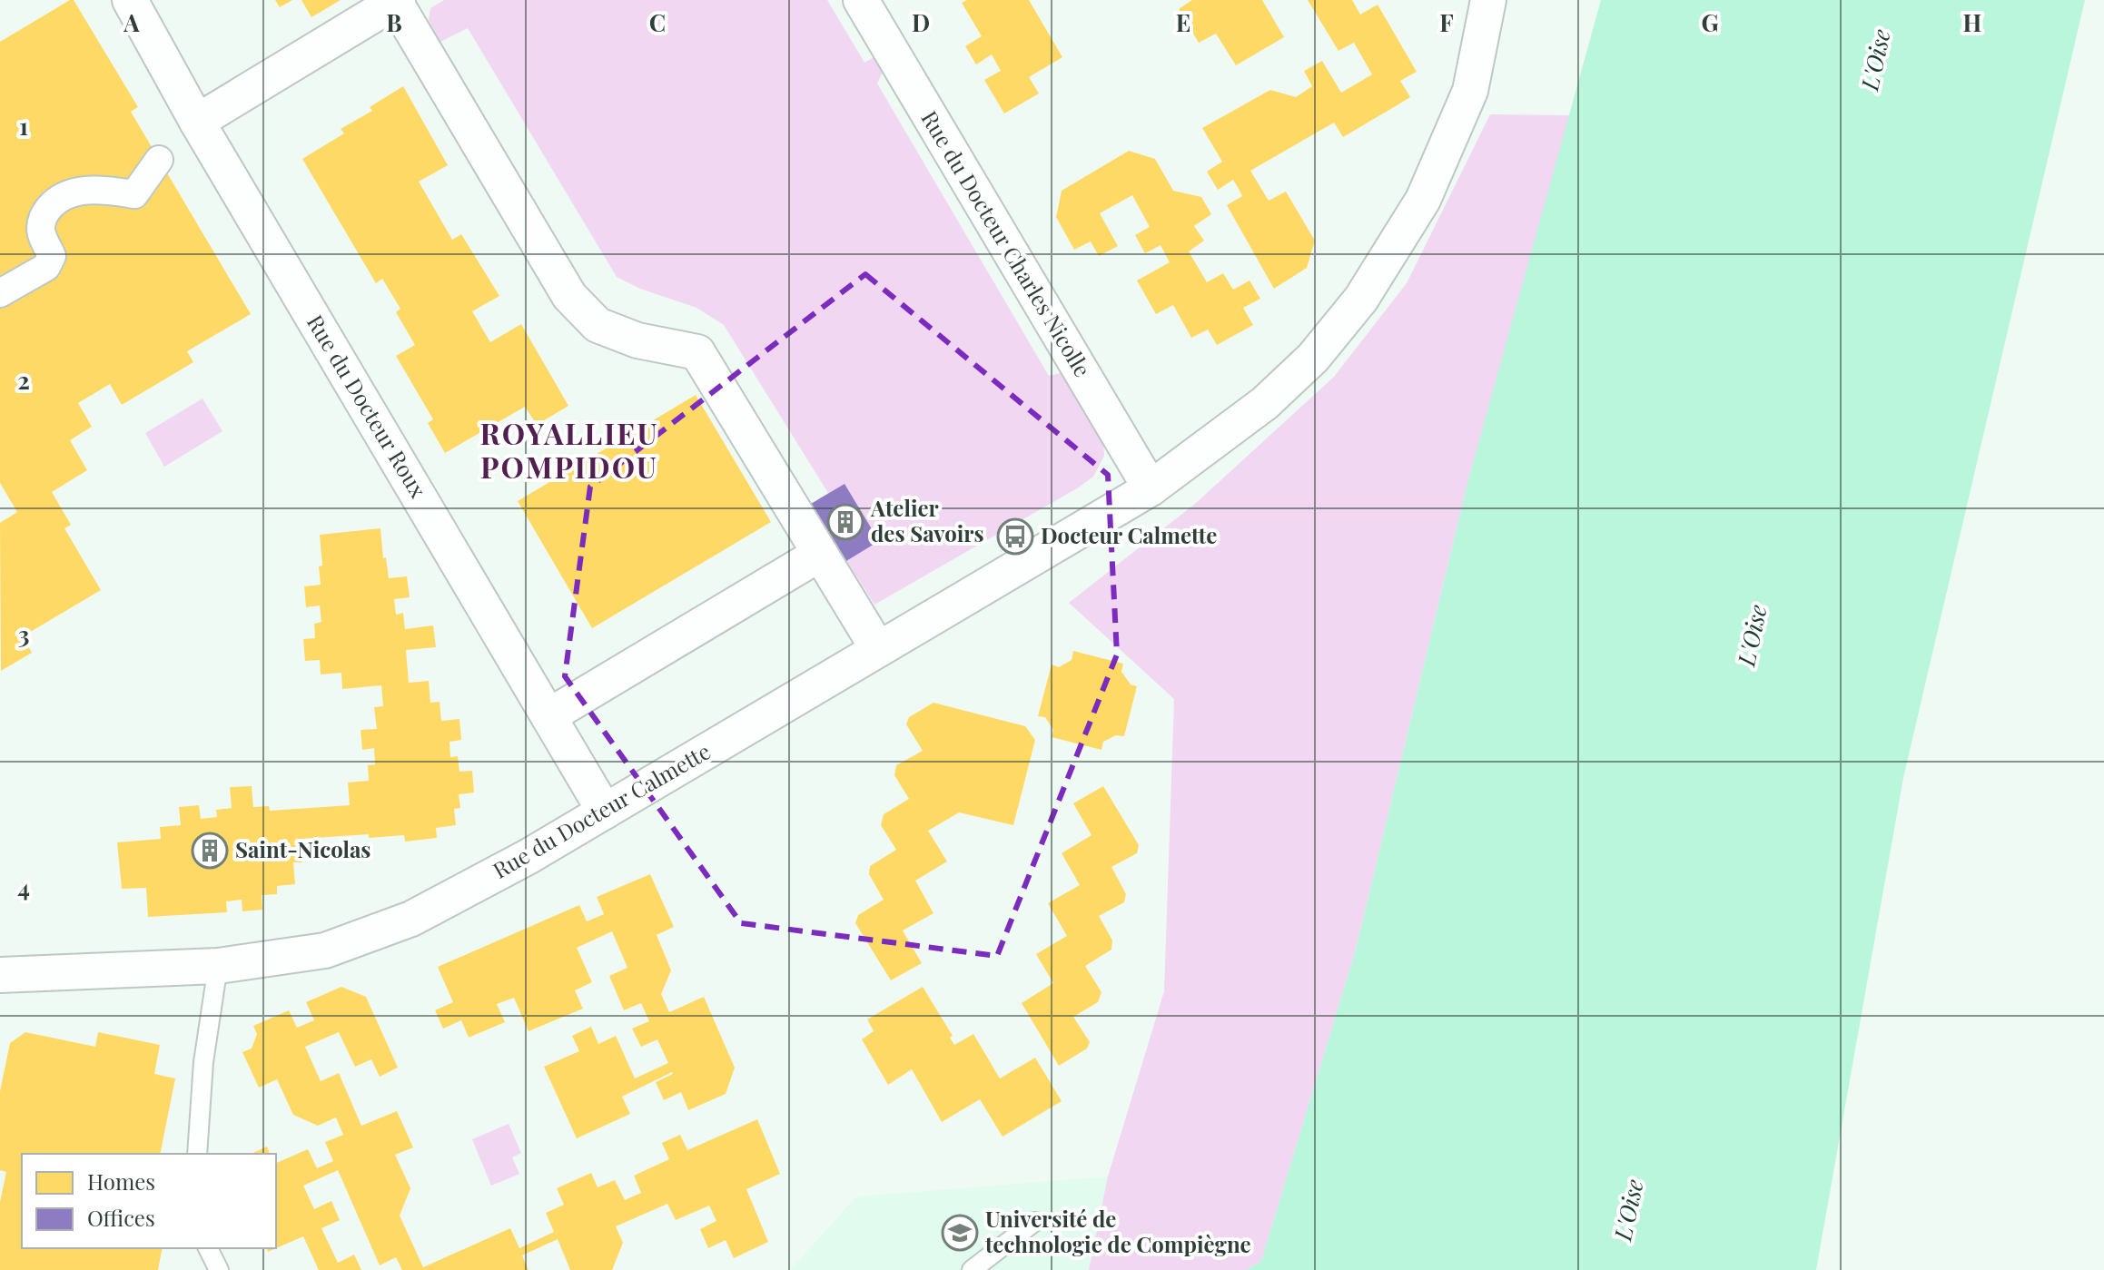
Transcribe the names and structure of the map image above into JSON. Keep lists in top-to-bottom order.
{
  "streets": {
    "street": ["Rue du Docteur Charles Nicolle", "Rue du Docteur Roux", "Rue du Docteur Calmette"]
  },
  "crossings": [
    ["Rue du Docteur Charles Nicolle", "Rue du Docteur Calmette"],
    ["Rue du Docteur Roux", "Rue du Docteur Calmette"]
  ],
  "districts": ["ROYALLIEU POMPIDOU"],
  "water": ["L'Oise"],
  "places": {
    "building": ["Atelier des Savoirs", "Saint-Nicolas"],
    "bus stop": ["Docteur Calmette"],
    "school or university": ["Université de technologie de Compiègne"]
  },
  "legend": ["Homes", "Offices"],
  "grid": {
    "columns": [
      "A",
      "B",
      "C",
      "D",
      "E",
      "F",
      "G",
      "H"
    ],
    "rows": [
      "1",
      "2",
      "3",
      "4"
    ]
  }
}
